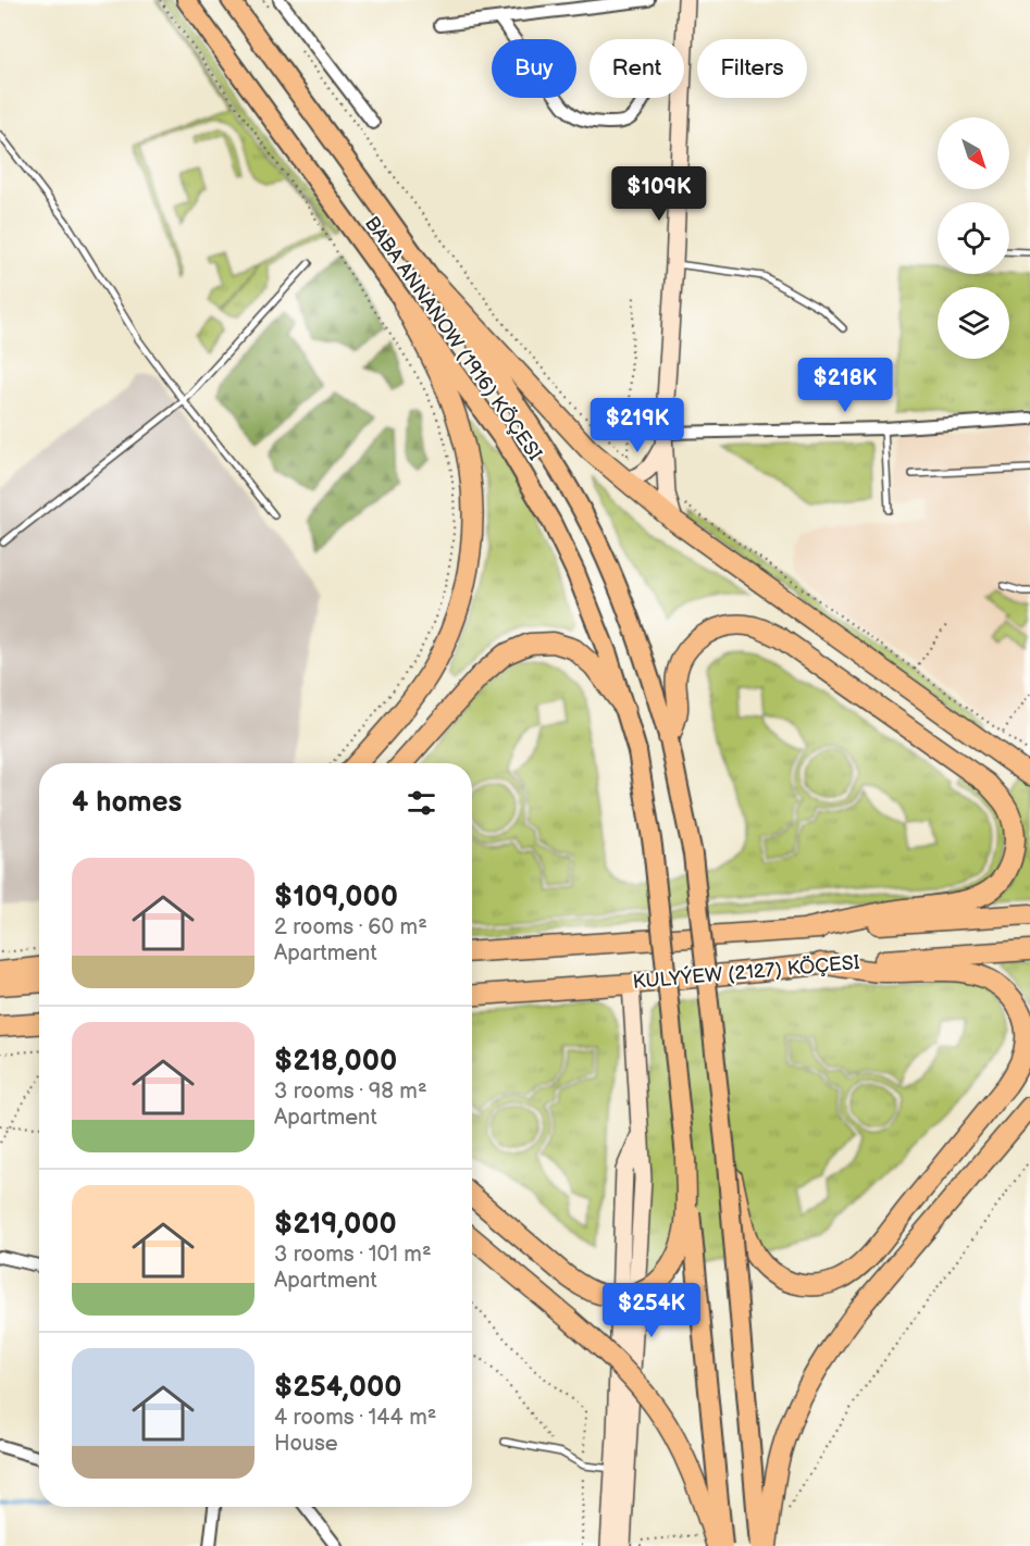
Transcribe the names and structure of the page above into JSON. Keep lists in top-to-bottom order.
{
  "streets": {
    "highway": ["KULYÝEW (2127) KÖÇESI"],
    "main road": ["BABA ANNANOW (1916) KÖÇESI"]
  },
  "north": "bottom right",
  "page": {
    "chip": ["Buy", "Rent", "Filters"],
    "price": [
      "$109K",
      "$218K",
      "$219K",
      "$254K"
    ],
    "heading": "4 homes",
    "list": [
      {
        "name": "$109,000",
        "note": "2 rooms · 60 m² · Apartment"
      },
      {
        "name": "$218,000",
        "note": "3 rooms · 98 m² · Apartment"
      },
      {
        "name": "$219,000",
        "note": "3 rooms · 101 m² · Apartment"
      },
      {
        "name": "$254,000",
        "note": "4 rooms · 144 m² · House"
      }
    ]
  }
}
